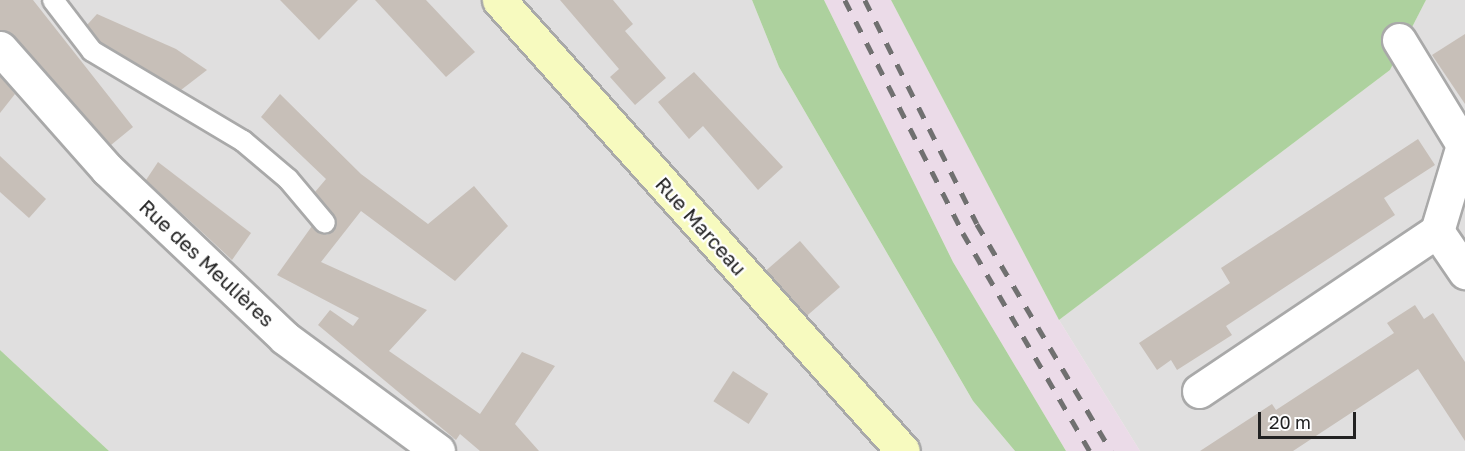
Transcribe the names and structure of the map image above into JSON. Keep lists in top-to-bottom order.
{
  "streets": {
    "main road": ["Rue Marceau"],
    "street": ["Rue des Meulières"]
  },
  "scale_bar": "20 m"
}
